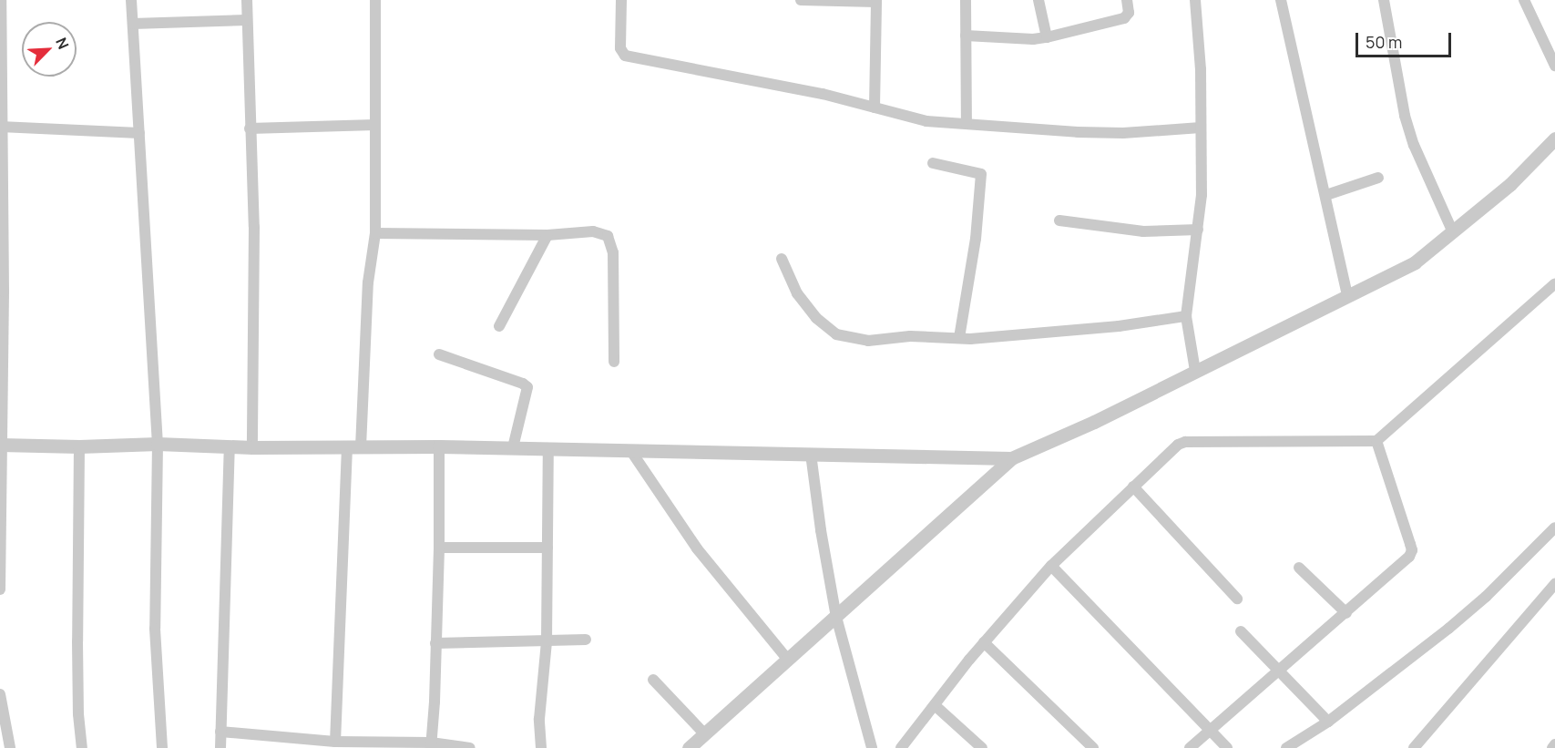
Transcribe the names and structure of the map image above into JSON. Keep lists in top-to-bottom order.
{
  "scale_bar": "50 m",
  "north": "top right"
}
